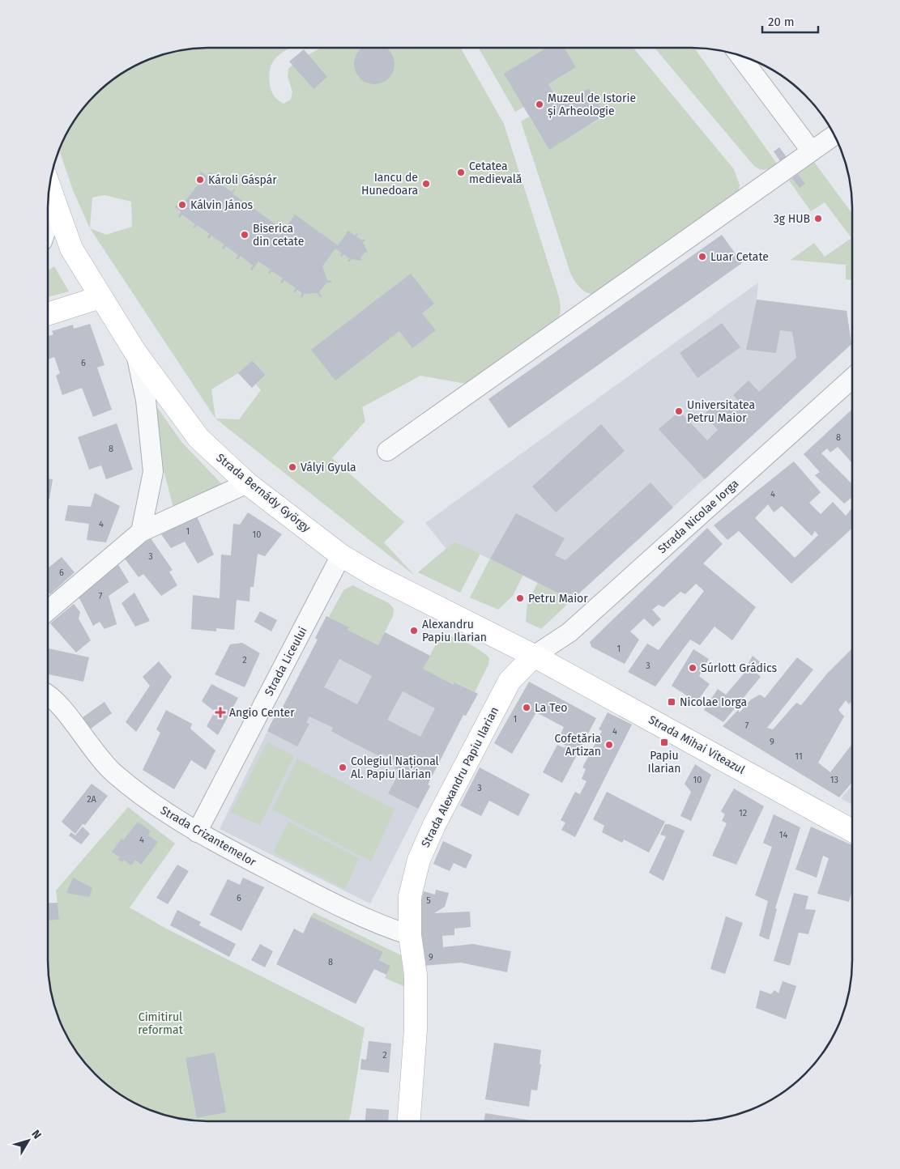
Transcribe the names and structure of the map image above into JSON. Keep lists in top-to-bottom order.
{
  "streets": {
    "main road": ["Strada Bernády György", "Strada Mihai Viteazul", "Strada Alexandru Papiu Ilarian"],
    "street": ["Strada Nicolae Iorga", "Strada Liceului", "Strada Crizantemelor"]
  },
  "crossings": [
    ["Strada Bernády György", "Strada Nicolae Iorga"],
    ["Strada Bernády György", "Strada Liceului"],
    ["Strada Bernády György", "Strada Mihai Viteazul"],
    ["Strada Bernády György", "Strada Alexandru Papiu Ilarian"],
    ["Strada Nicolae Iorga", "Strada Mihai Viteazul"],
    ["Strada Nicolae Iorga", "Strada Alexandru Papiu Ilarian"],
    ["Strada Liceului", "Strada Crizantemelor"],
    ["Strada Mihai Viteazul", "Strada Alexandru Papiu Ilarian"],
    ["Strada Alexandru Papiu Ilarian", "Strada Crizantemelor"]
  ],
  "parks": ["Cimitirul reformat"],
  "places": {
    "other": [
      "Muzeul de Istorie și Arheologie",
      "Cetatea medievală",
      "Károli Gáspár",
      "Iancu de Hunedoara",
      "Kálvin János",
      "3g HUB",
      "Biserica din cetate",
      "Luar Cetate",
      "Universitatea Petru Maior",
      "Vályi Gyula",
      "Petru Maior",
      "Alexandru Papiu Ilarian",
      "Súrlott Grádics",
      "La Teo",
      "Cofetăria Artizan",
      "Colegiul Național Al. Papiu Ilarian"
    ],
    "transit": ["Nicolae Iorga", "Papiu Ilarian"],
    "health": ["Angio Center"]
  },
  "house_numbers": [
    "6",
    "8",
    "8",
    "4",
    "4",
    "1",
    "10",
    "3",
    "6",
    "7",
    "1",
    "2",
    "3",
    "1",
    "7",
    "4",
    "9",
    "11",
    "10",
    "13",
    "3",
    "2A",
    "12",
    "14",
    "4",
    "6",
    "5",
    "9",
    "8",
    "2"
  ],
  "scale_bar": "20 m",
  "north": "top right"
}
